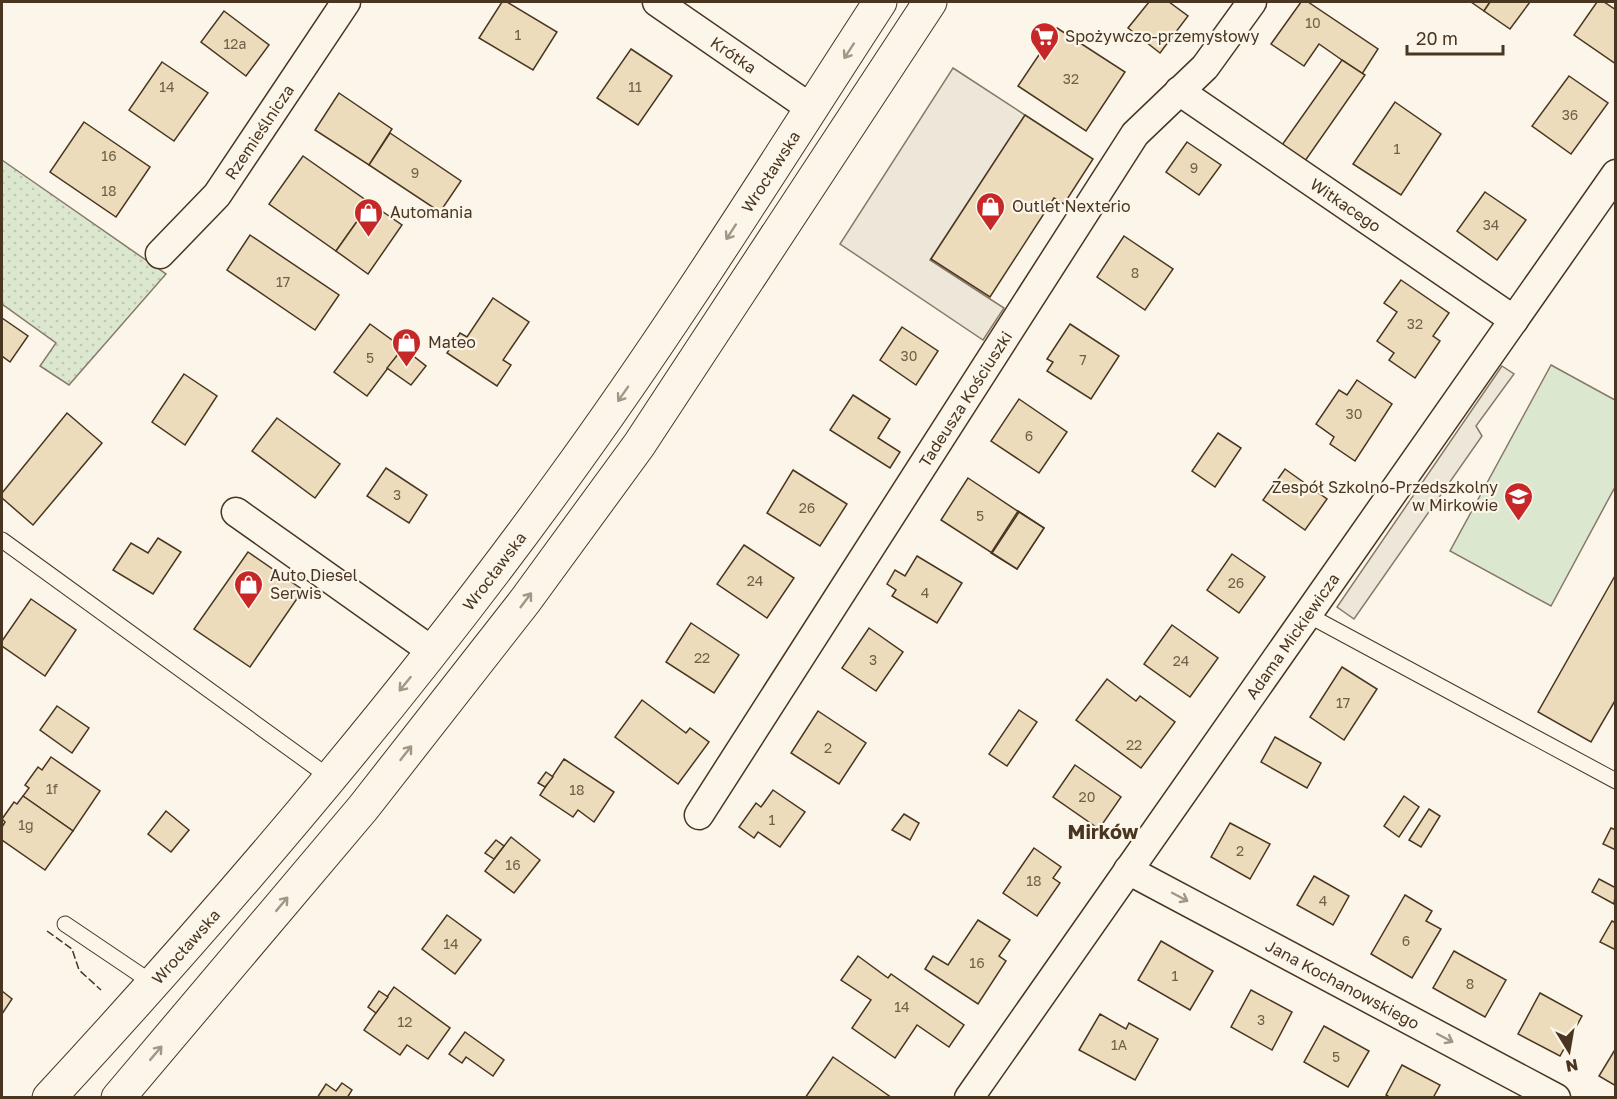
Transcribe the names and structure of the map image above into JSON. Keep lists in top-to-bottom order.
{
  "streets": {
    "main road": ["Wrocławska"],
    "street": [
      "Krótka",
      "Rzemieślnicza",
      "Witkacego",
      "Tadeusza Kościuszki",
      "Adama Mickiewicza",
      "Jana Kochanowskiego"
    ]
  },
  "crossings": [
    ["Krótka", "Wrocławska"],
    ["Witkacego", "Tadeusza Kościuszki"],
    ["Witkacego", "Adama Mickiewicza"],
    ["Adama Mickiewicza", "Jana Kochanowskiego"]
  ],
  "one_way": ["Jana Kochanowskiego"],
  "districts": ["Mirków"],
  "places": {
    "supermarket": ["Spożywczo-przemysłowy"],
    "shop": [
      "Outlet Nexterio",
      "Automania",
      "Mateo",
      "Auto Diesel Serwis"
    ],
    "school or university": ["Zespół Szkolno-Przedszkolny w Mirkowie"]
  },
  "house_numbers": [
    "10",
    "1",
    "12a",
    "32",
    "14",
    "11",
    "36",
    "1",
    "16",
    "9",
    "9",
    "18",
    "34",
    "8",
    "17",
    "32",
    "30",
    "5",
    "7",
    "30",
    "6",
    "3",
    "26",
    "5",
    "24",
    "26",
    "4",
    "22",
    "3",
    "24",
    "17",
    "22",
    "2",
    "1f",
    "18",
    "20",
    "1",
    "1g",
    "2",
    "16",
    "18",
    "4",
    "6",
    "14",
    "16",
    "1",
    "8",
    "14",
    "3",
    "12",
    "1A",
    "5"
  ],
  "scale_bar": "20 m",
  "north": "bottom"
}
